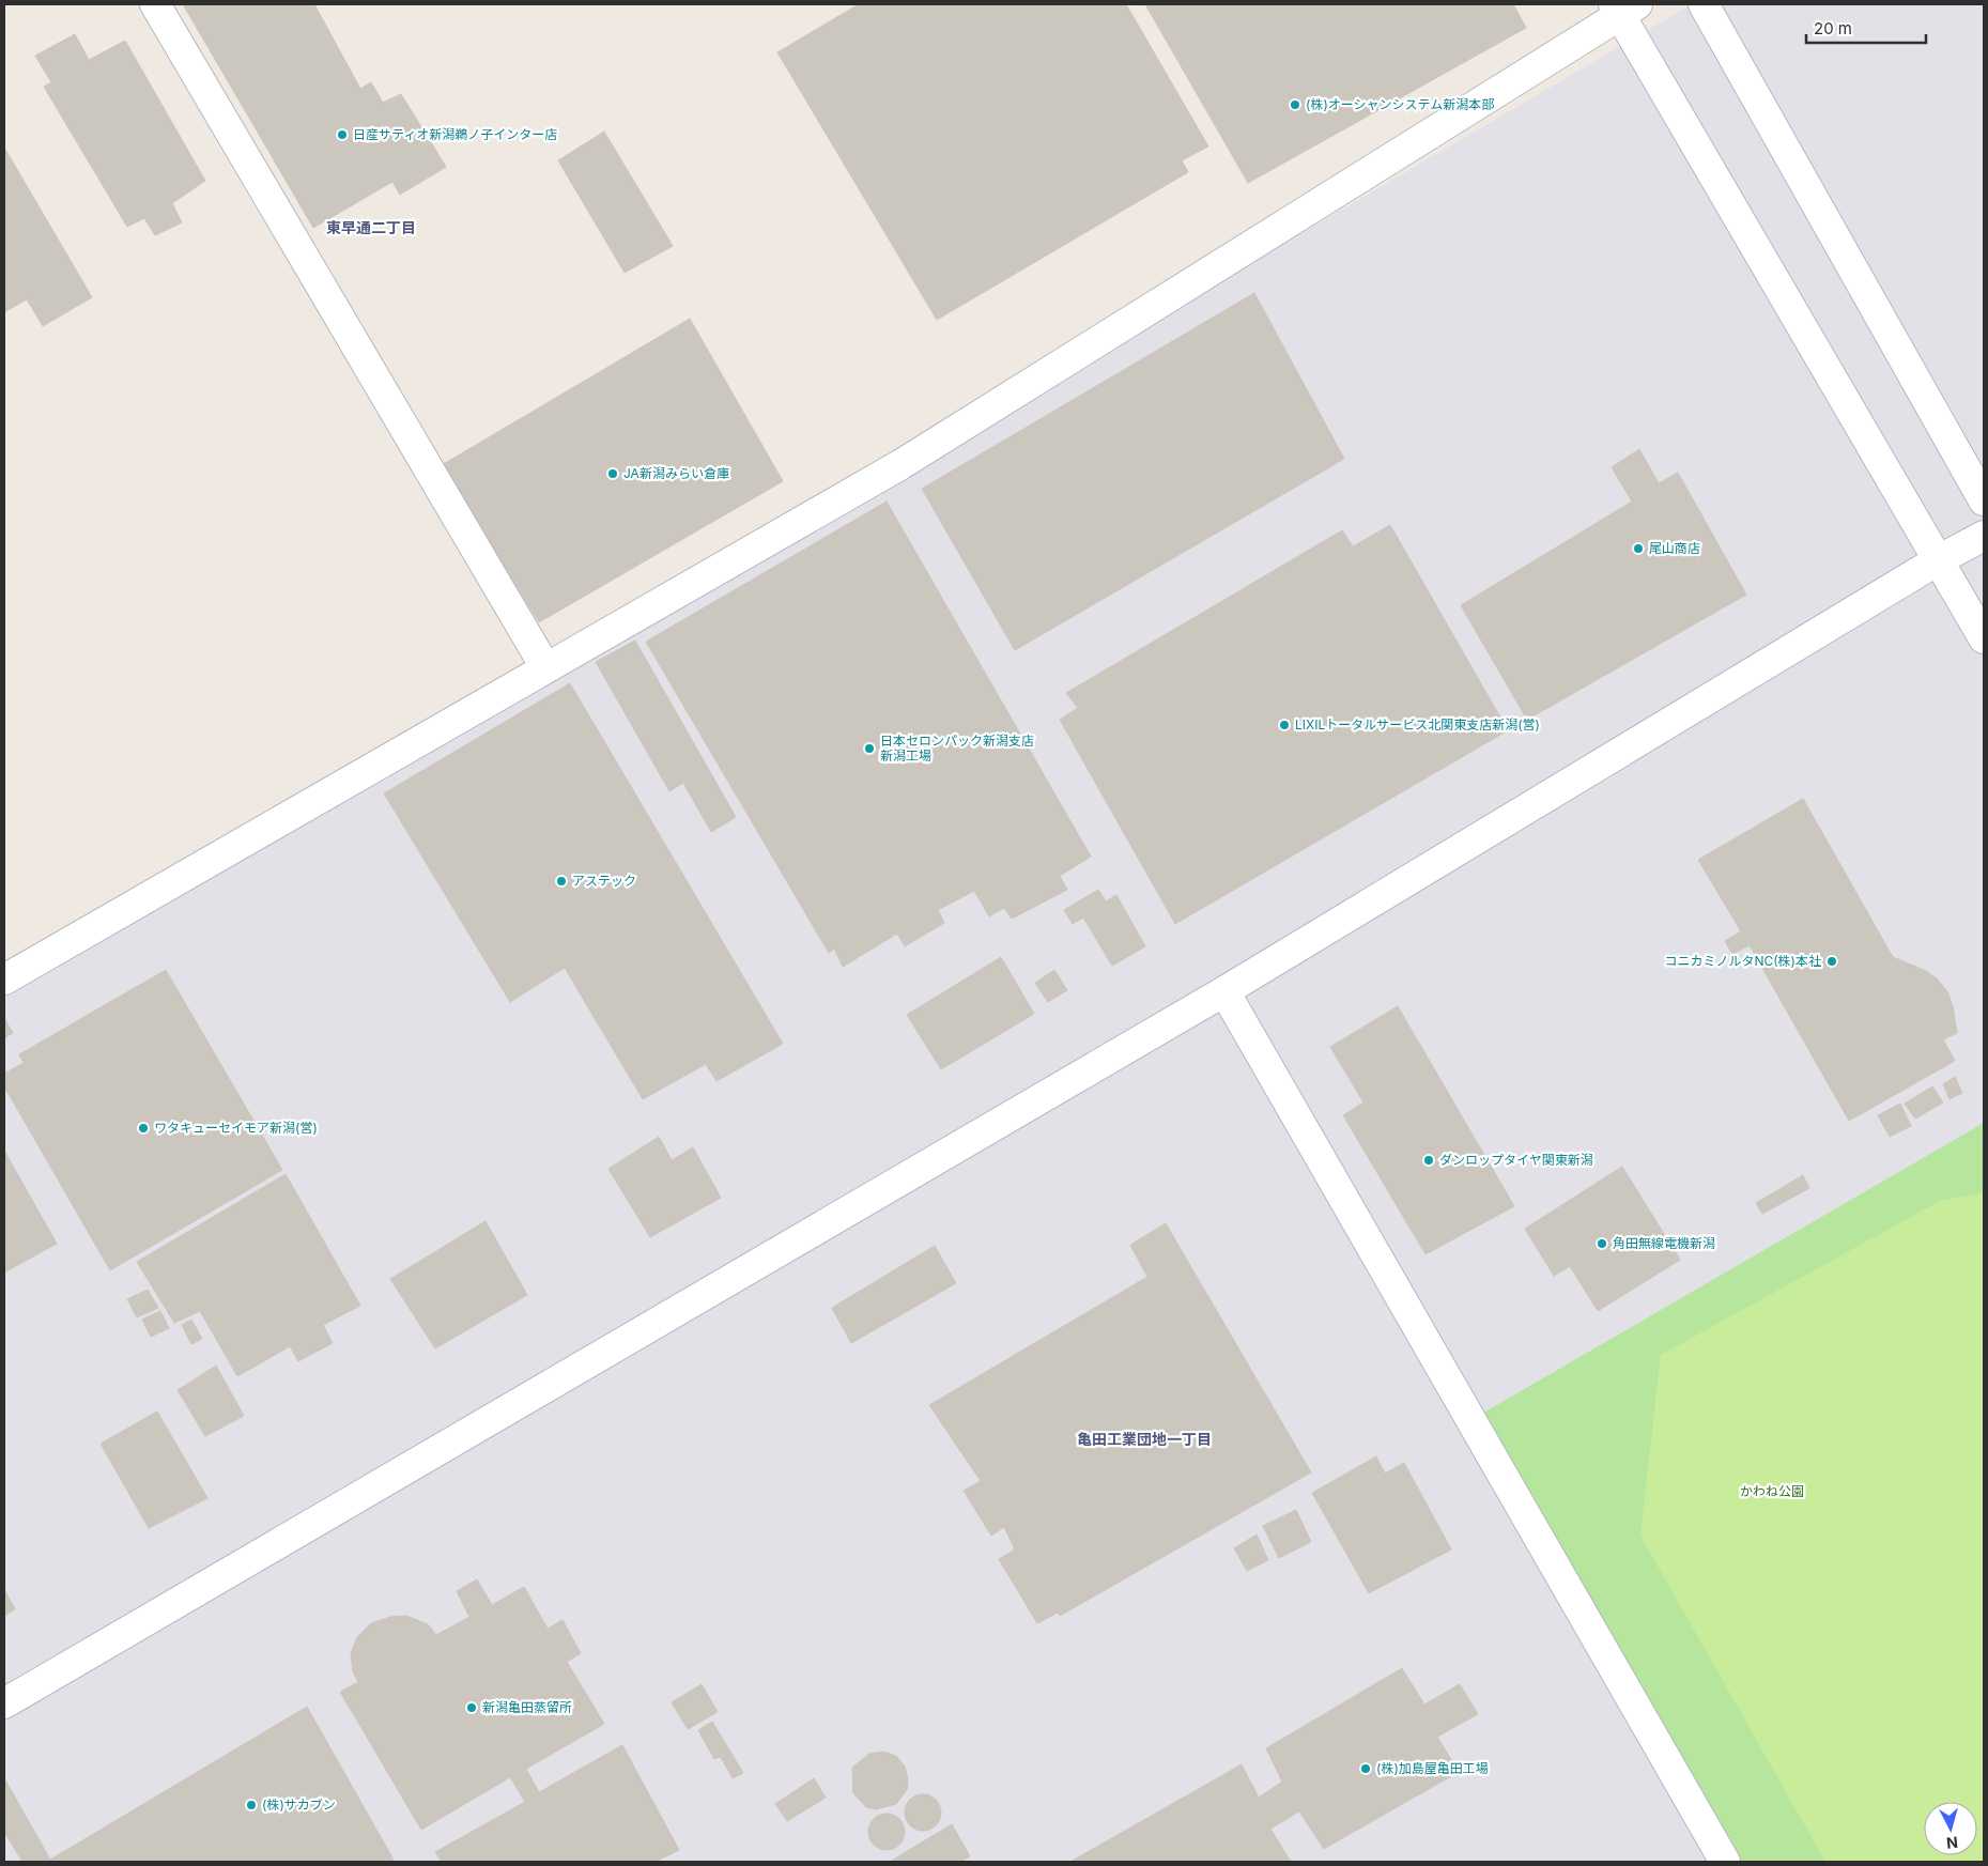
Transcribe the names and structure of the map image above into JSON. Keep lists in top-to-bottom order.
{
  "districts": ["東早通二丁目", "亀田工業団地一丁目"],
  "parks": ["かわね公園"],
  "places": [
    "(株)オーシャンシステム新潟本部",
    "日産サティオ新潟鵜ノ子インター店",
    "JA新潟みらい倉庫",
    "尾山商店",
    "LIXILトータルサービス北関東支店新潟(営)",
    "日本セロンパック新潟支店 新潟工場",
    "アステック",
    "コニカミノルタNC(株)本社",
    "ワタキューセイモア新潟(営)",
    "ダンロップタイヤ関東新潟",
    "角田無線電機新潟",
    "新潟亀田蒸留所",
    "(株)加島屋亀田工場",
    "(株)サカブン"
  ],
  "scale_bar": "20 m",
  "north": "bottom"
}
